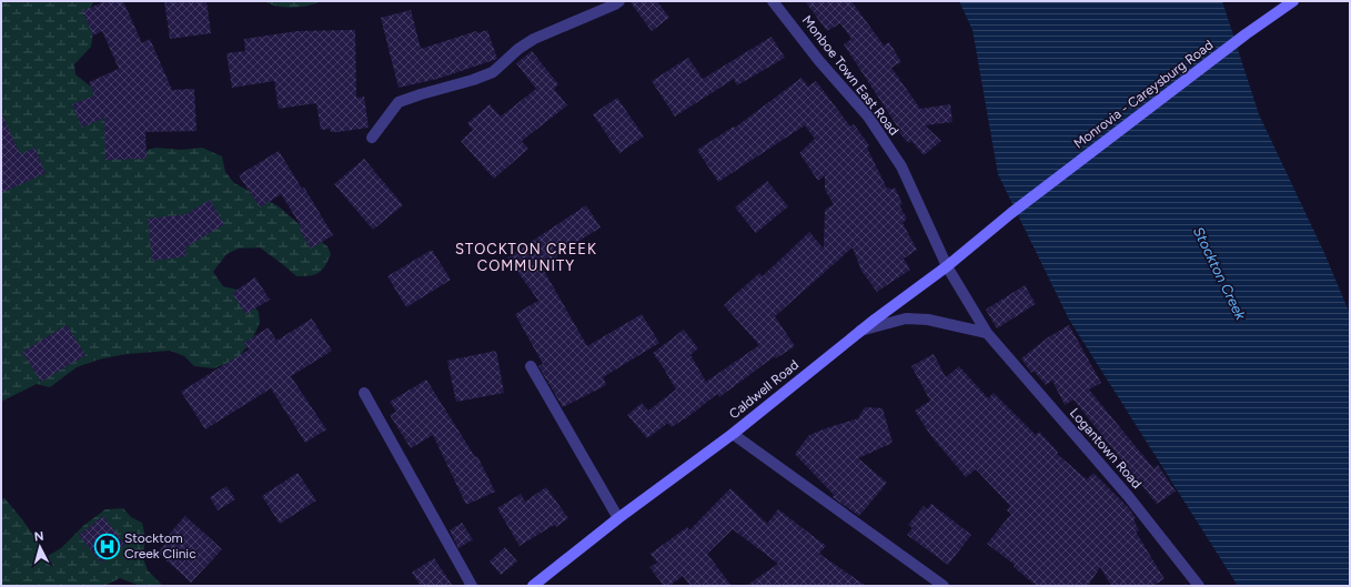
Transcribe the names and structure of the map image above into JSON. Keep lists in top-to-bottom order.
{
  "streets": {
    "main road": ["Monrovia - Careysburg Road", "Caldwell Road"],
    "street": ["Monboe Town East Road", "Logantown Road"]
  },
  "crossings": [
    ["Monboe Town East Road", "Caldwell Road"],
    ["Monboe Town East Road", "Logantown Road"],
    ["Monrovia - Careysburg Road", "Caldwell Road"],
    ["Caldwell Road", "Logantown Road"]
  ],
  "districts": ["STOCKTON CREEK COMMUNITY"],
  "water": ["Stockton Creek"],
  "places": {
    "hospital": ["Stocktom Creek Clinic"]
  },
  "north": "top"
}
